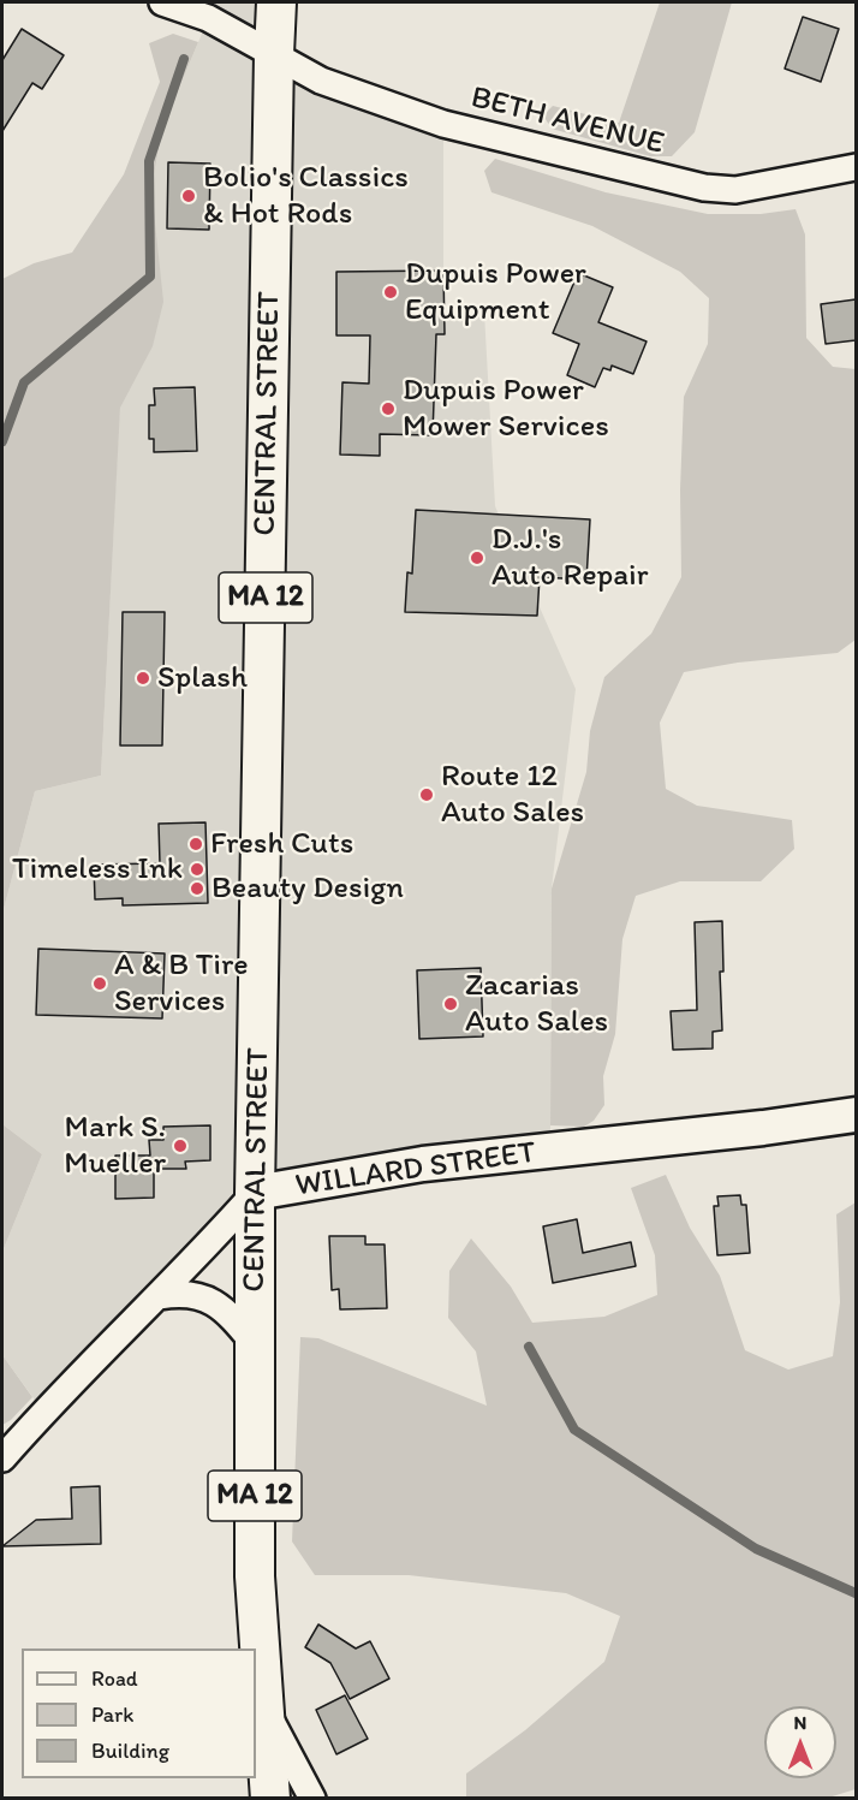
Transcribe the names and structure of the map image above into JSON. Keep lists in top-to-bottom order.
{
  "streets": {
    "main road": ["CENTRAL STREET", "MA 12"],
    "street": ["BETH AVENUE", "WILLARD STREET"]
  },
  "crossings": [
    ["BETH AVENUE", "CENTRAL STREET"],
    ["CENTRAL STREET", "WILLARD STREET"]
  ],
  "places": [
    "Bolio's Classics & Hot Rods",
    "Dupuis Power Equipment",
    "Dupuis Power Mower Services",
    "D.J.'s Auto Repair",
    "Splash",
    "Route 12 Auto Sales",
    "Fresh Cuts",
    "Timeless Ink",
    "Beauty Design",
    "A & B Tire Services",
    "Zacarias Auto Sales",
    "Mark S. Mueller"
  ],
  "legend": ["Road", "Park", "Building"],
  "north": "top"
}
